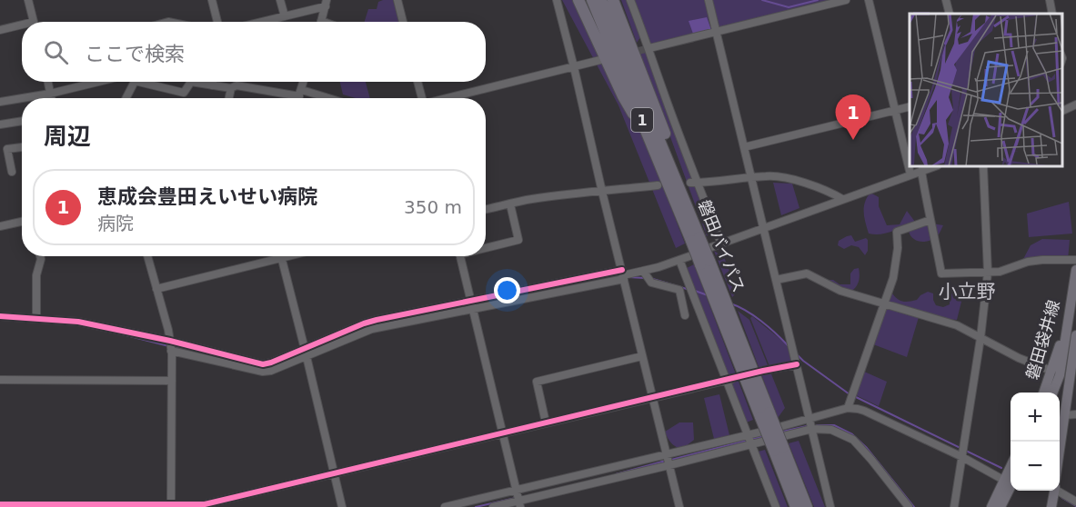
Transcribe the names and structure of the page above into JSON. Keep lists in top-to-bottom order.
{
  "streets": {
    "highway": ["1", "磐田バイパス"],
    "main road": ["磐田袋井線"]
  },
  "districts": ["小立野"],
  "page": {
    "search": "ここで検索",
    "pins": "1",
    "heading": "周辺",
    "list": [
      {
        "mark": "1",
        "name": "恵成会豊田えいせい病院",
        "note": "病院",
        "value": "350 m"
      }
    ],
    "map_buttons": ["+", "−"]
  }
}
